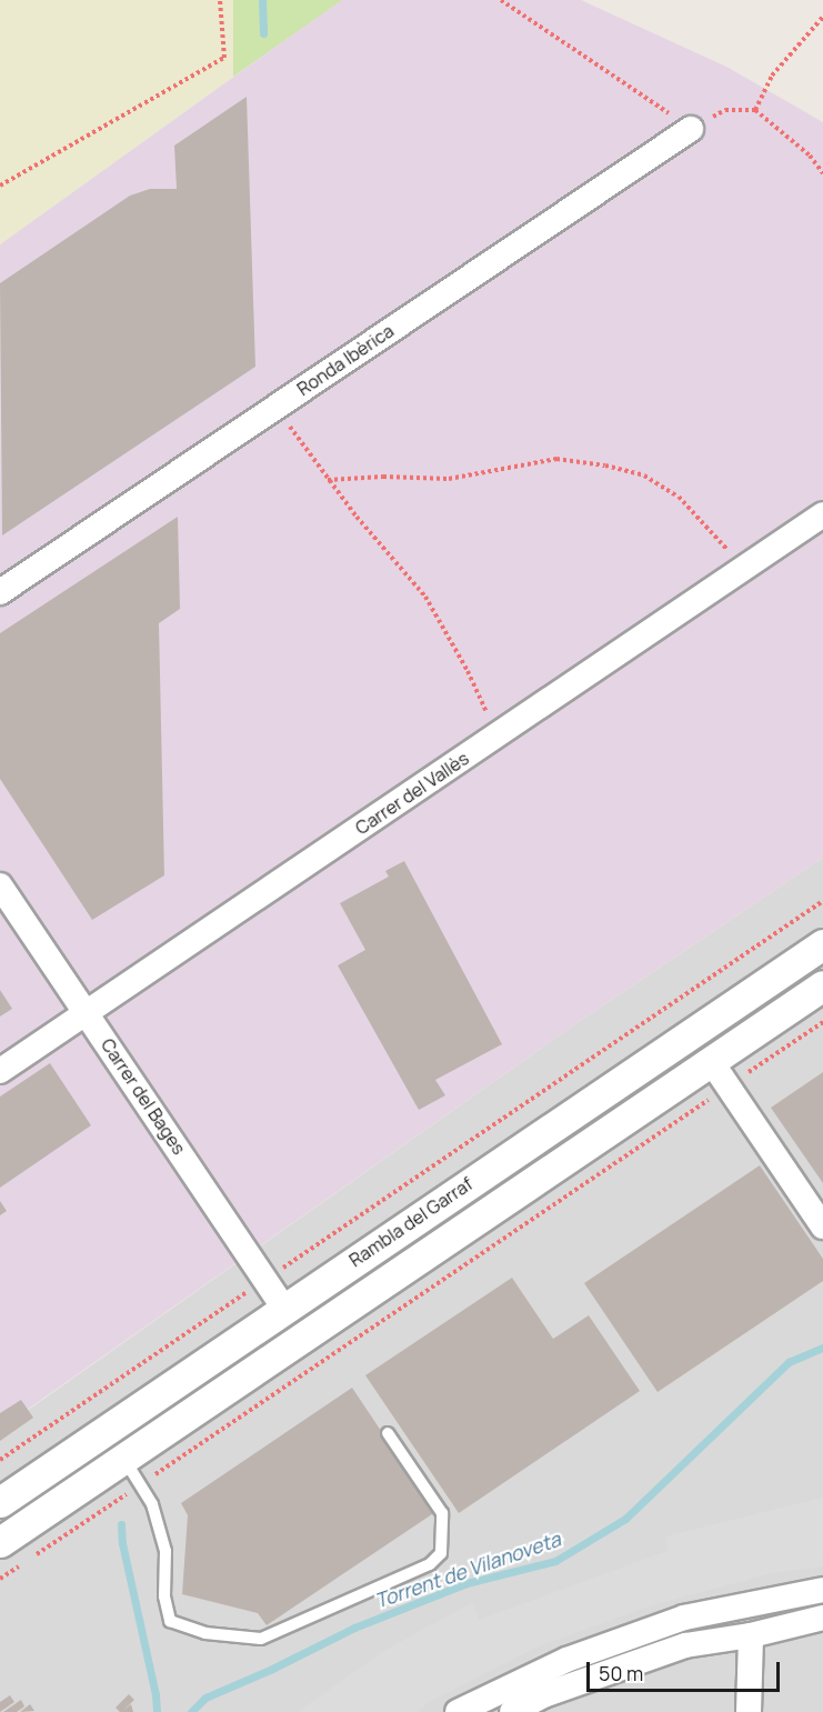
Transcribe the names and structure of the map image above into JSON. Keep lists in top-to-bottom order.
{
  "streets": {
    "street": [
      "Ronda Ibèrica",
      "Carrer del Vallès",
      "Carrer del Bages",
      "Rambla del Garraf"
    ]
  },
  "crossings": [
    ["Carrer del Vallès", "Carrer del Bages"],
    ["Carrer del Bages", "Rambla del Garraf"]
  ],
  "water": ["Torrent de Vilanoveta"],
  "scale_bar": "50 m"
}
